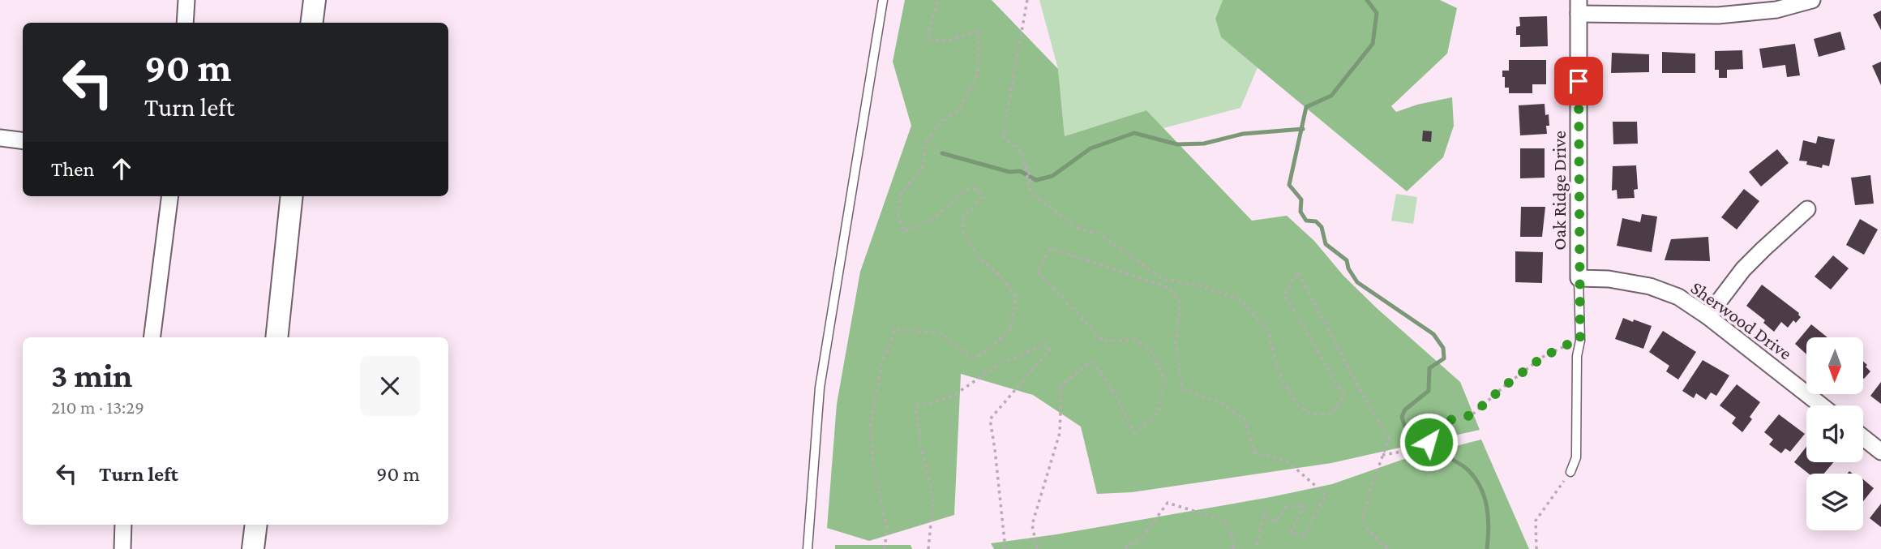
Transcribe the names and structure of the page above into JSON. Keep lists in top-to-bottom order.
{
  "streets": {
    "street": ["Oak Ridge Drive", "Sherwood Drive"]
  },
  "crossings": [
    ["Oak Ridge Drive", "Sherwood Drive"]
  ],
  "north": "bottom",
  "page": {
    "turn": ["90 m", "Turn left"],
    "then": "Then",
    "heading": ["3 min", "210 m · 13:29"],
    "list": [
      {
        "name": "Turn left",
        "value": "90 m"
      }
    ]
  }
}
